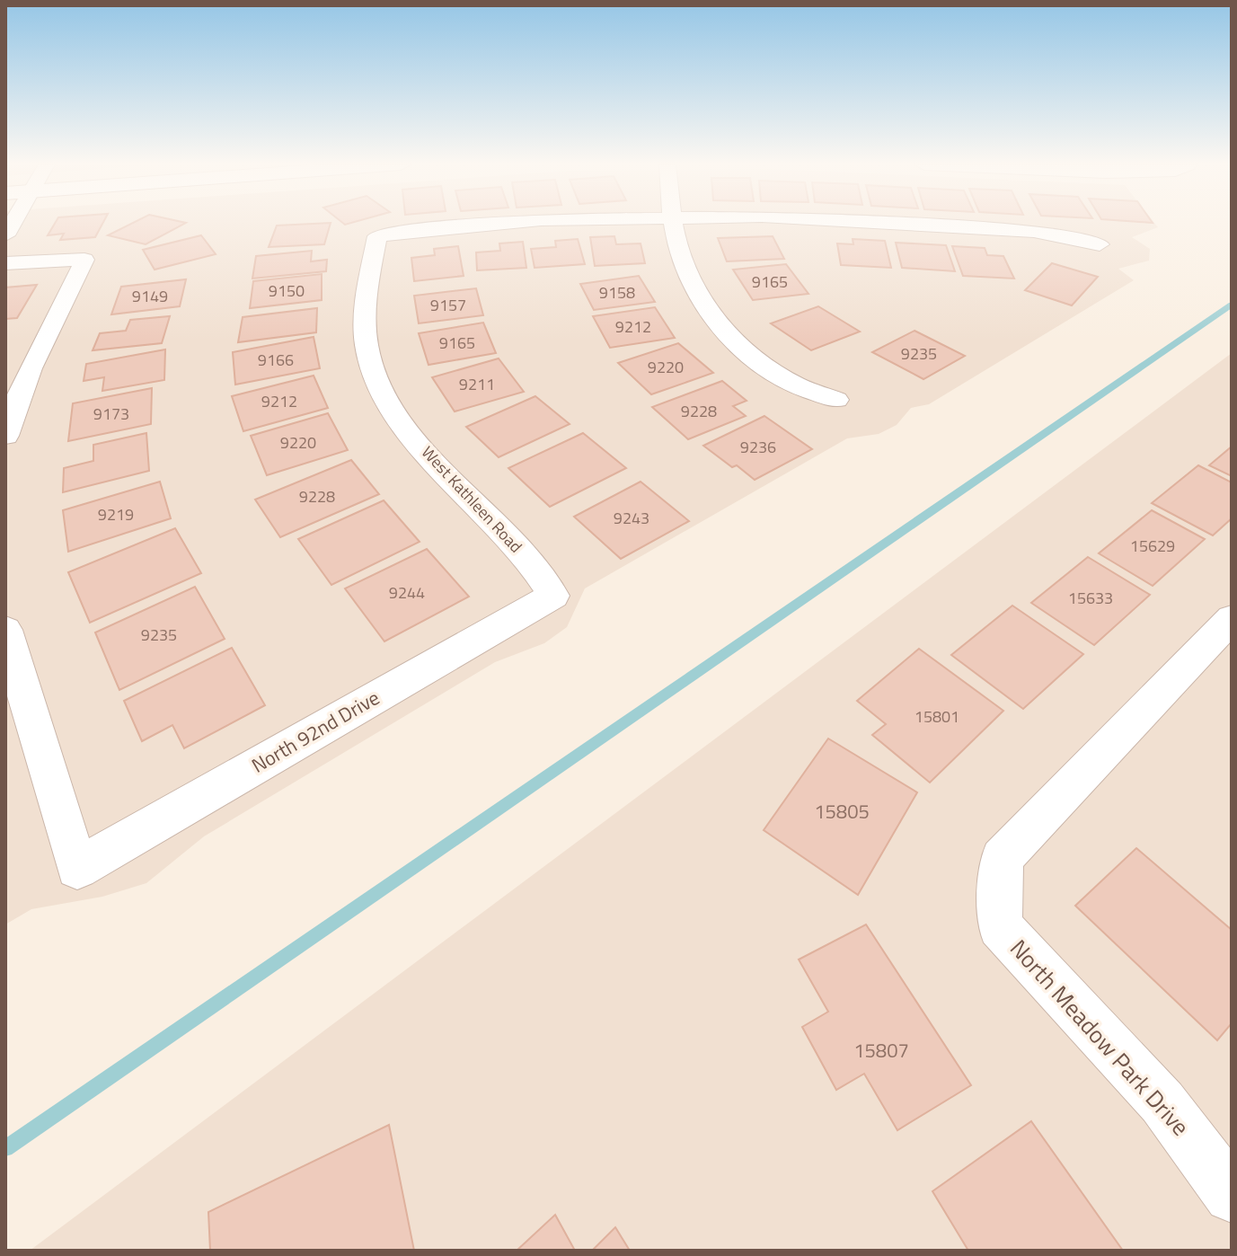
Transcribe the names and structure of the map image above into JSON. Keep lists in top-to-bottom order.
{
  "streets": {
    "street": ["West Kathleen Road", "North 92nd Drive", "North Meadow Park Drive"]
  },
  "crossings": [
    ["West Kathleen Road", "North 92nd Drive"]
  ],
  "house_numbers": [
    "9165",
    "9150",
    "9158",
    "9149",
    "9157",
    "9212",
    "9165",
    "9235",
    "9166",
    "9220",
    "9211",
    "9212",
    "9228",
    "9173",
    "9220",
    "9236",
    "9228",
    "9219",
    "9243",
    "15629",
    "9244",
    "15633",
    "9235",
    "15801",
    "15805",
    "15807"
  ]
}
